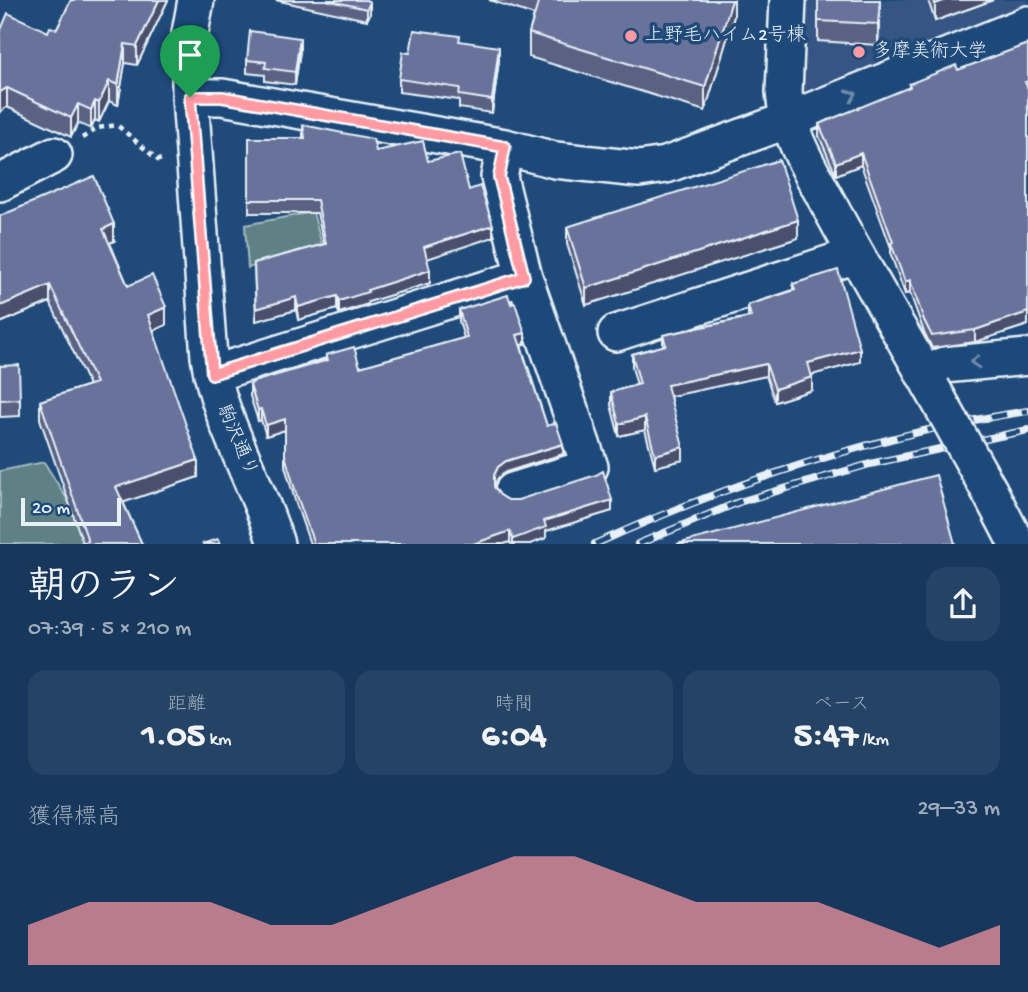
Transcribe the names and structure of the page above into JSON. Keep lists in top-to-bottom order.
{
  "streets": {
    "street": ["駒沢通り"]
  },
  "places": ["上野毛ハイム2号棟", "多摩美術大学"],
  "scale_bar": "20 m",
  "page": {
    "scale": "20 m",
    "heading": ["朝のラン", "07:39 · 5 × 210 m"],
    "stats": [
      ["距離", "1.05 km"],
      ["時間", "6:04"],
      ["ペース", "5:47 /km"]
    ],
    "chart": ["獲得標高", "29–33 m"]
  }
}
